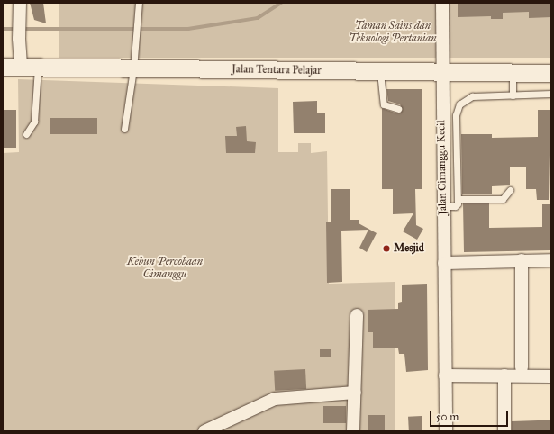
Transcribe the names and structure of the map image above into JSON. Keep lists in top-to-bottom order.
{
  "streets": {
    "main road": ["Jalan Tentara Pelajar"],
    "street": ["Jalan Cimanggu Kecil"]
  },
  "crossings": [
    ["Jalan Tentara Pelajar", "Jalan Cimanggu Kecil"]
  ],
  "parks": ["Taman Sains dan Teknologi Pertanian", "Kebun Percobaan Cimanggu"],
  "places": ["Mesjid"],
  "scale_bar": "50 m"
}
